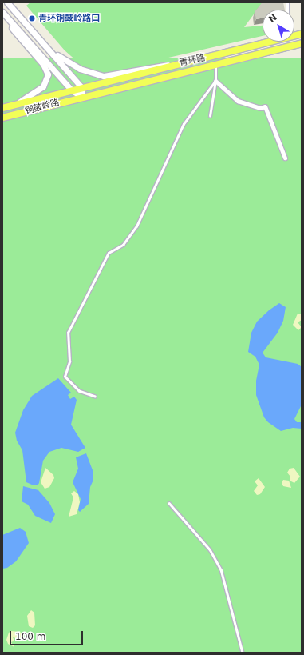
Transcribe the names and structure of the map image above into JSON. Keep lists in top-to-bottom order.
{
  "streets": {
    "main road": ["青环路", "铜鼓岭路"]
  },
  "crossings": [
    ["青环路", "铜鼓岭路"]
  ],
  "places": ["青环铜鼓岭路口"],
  "scale_bar": "100 m",
  "north": "top left"
}
